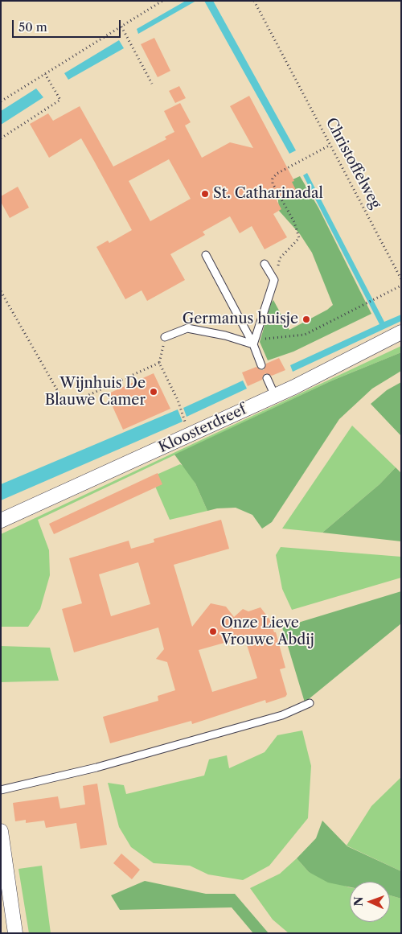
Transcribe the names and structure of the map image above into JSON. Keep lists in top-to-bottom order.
{
  "streets": {
    "street": ["Kloosterdreef"],
    "path": ["Christoffelweg"]
  },
  "places": [
    "St. Catharinadal",
    "Germanus huisje",
    "Wijnhuis De Blauwe Camer",
    "Onze Lieve Vrouwe Abdij"
  ],
  "scale_bar": "50 m",
  "north": "left"
}
